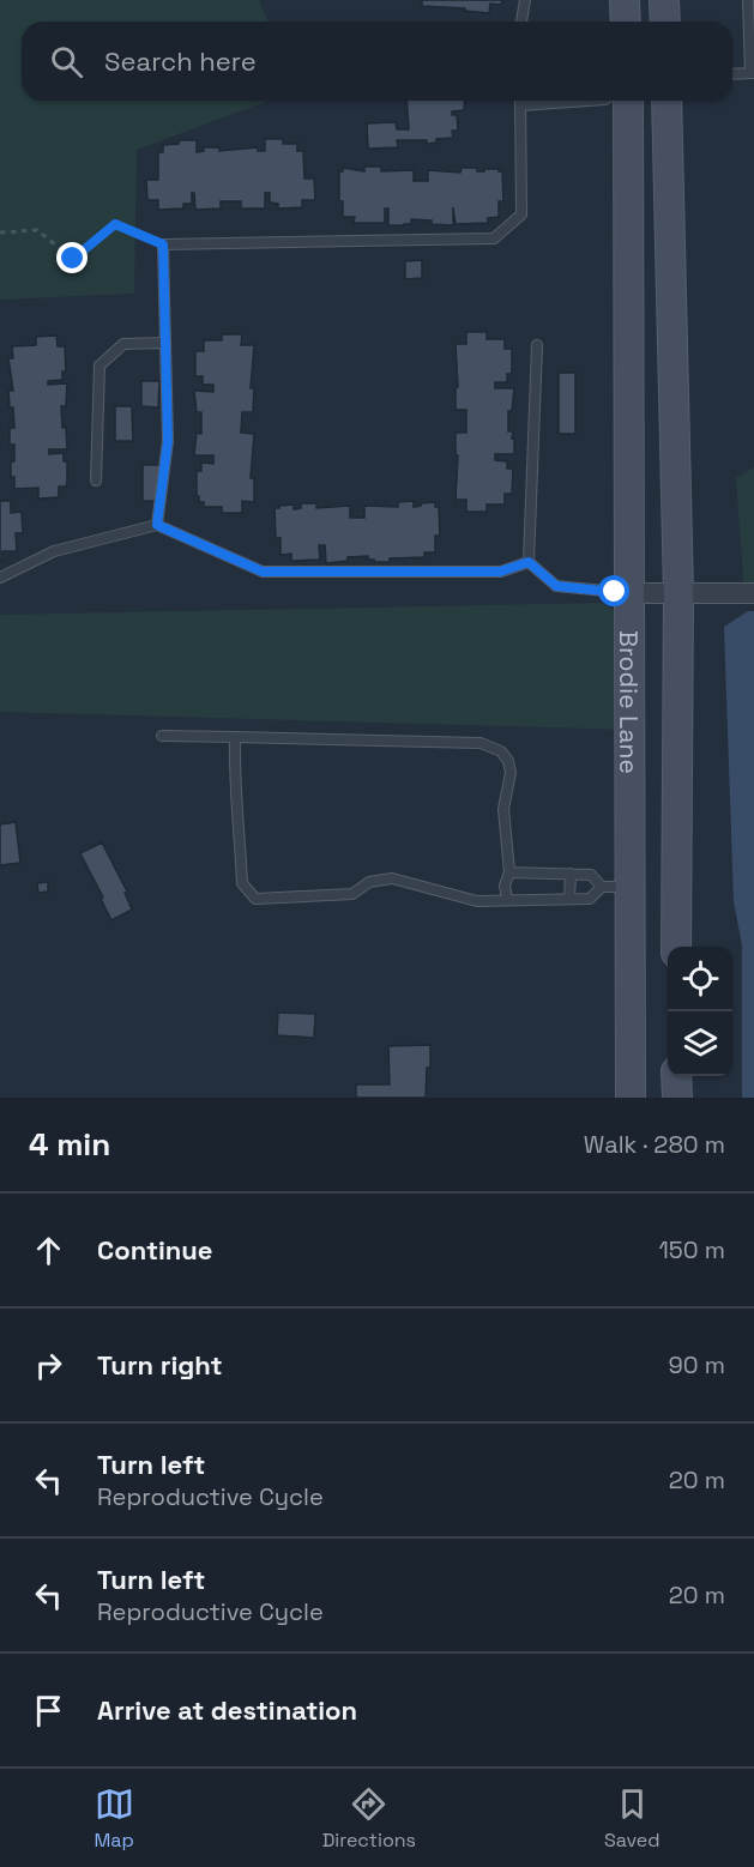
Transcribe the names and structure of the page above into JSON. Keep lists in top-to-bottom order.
{
  "streets": {
    "main road": ["Brodie Lane"]
  },
  "page": {
    "search": "Search here",
    "heading": ["4 min", "Walk · 280 m"],
    "list": [
      ["Continue", "150 m"],
      ["Turn right", "90 m"],
      ["Turn left", "Reproductive Cycle", "20 m"],
      ["Turn left", "Reproductive Cycle", "20 m"],
      "Arrive at destination"
    ],
    "nav": ["Map", "Directions", "Saved"]
  }
}
